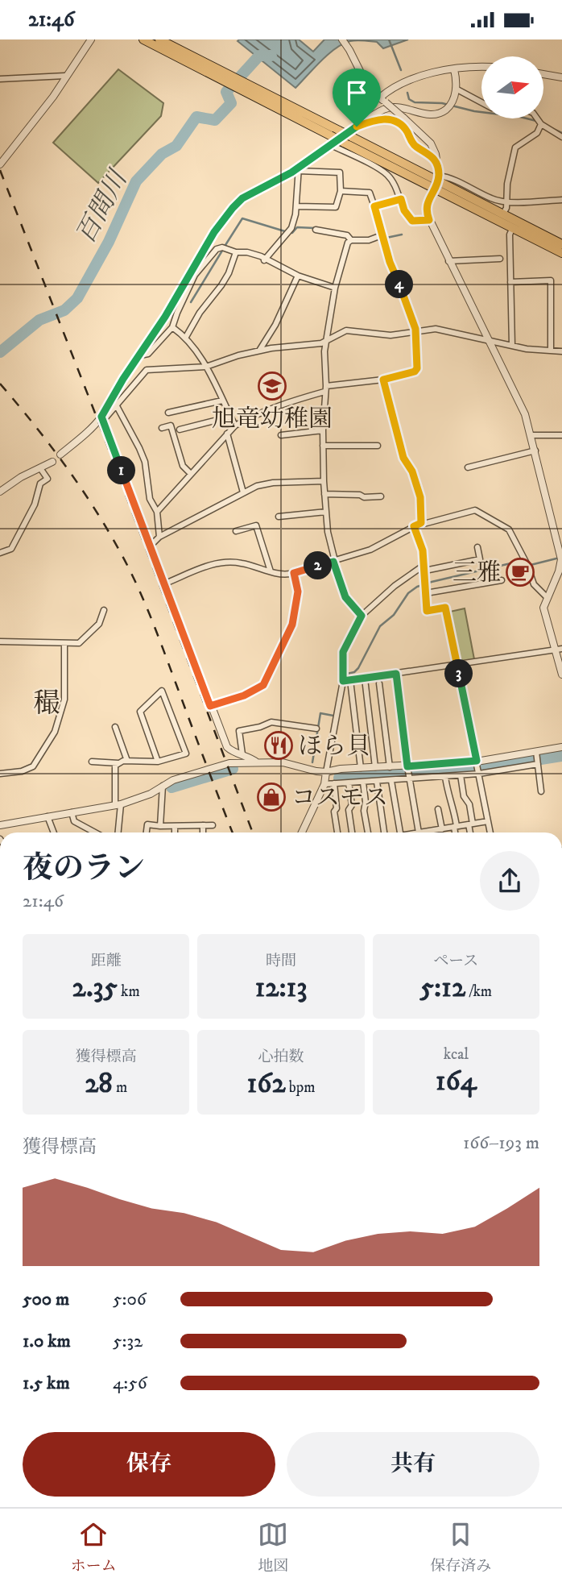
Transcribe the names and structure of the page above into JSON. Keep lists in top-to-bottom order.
{
  "districts": ["穝"],
  "water": ["百間川"],
  "places": {
    "school or university": ["旭竜幼稚園"],
    "cafe": ["三雅"],
    "restaurant": ["ほら貝"],
    "shop": ["コスモス"]
  },
  "north": "right",
  "page": {
    "status": "21:46",
    "pins": [
      "4",
      "1",
      "2",
      "3"
    ],
    "heading": ["夜のラン", "21:46"],
    "stats": [
      ["距離", "2.35 km"],
      ["時間", "12:13"],
      ["ペース", "5:12 /km"],
      ["獲得標高", "28 m"],
      ["心拍数", "162 bpm"],
      ["kcal", "164"]
    ],
    "chart": ["獲得標高", "166–193 m"],
    "list": [
      {
        "name": "500 m",
        "note": "5:06"
      },
      {
        "name": "1.0 km",
        "note": "5:32"
      },
      {
        "name": "1.5 km",
        "note": "4:56"
      }
    ],
    "buttons": ["保存", "共有"],
    "tabs": ["ホーム", "地図", "保存済み"]
  }
}
